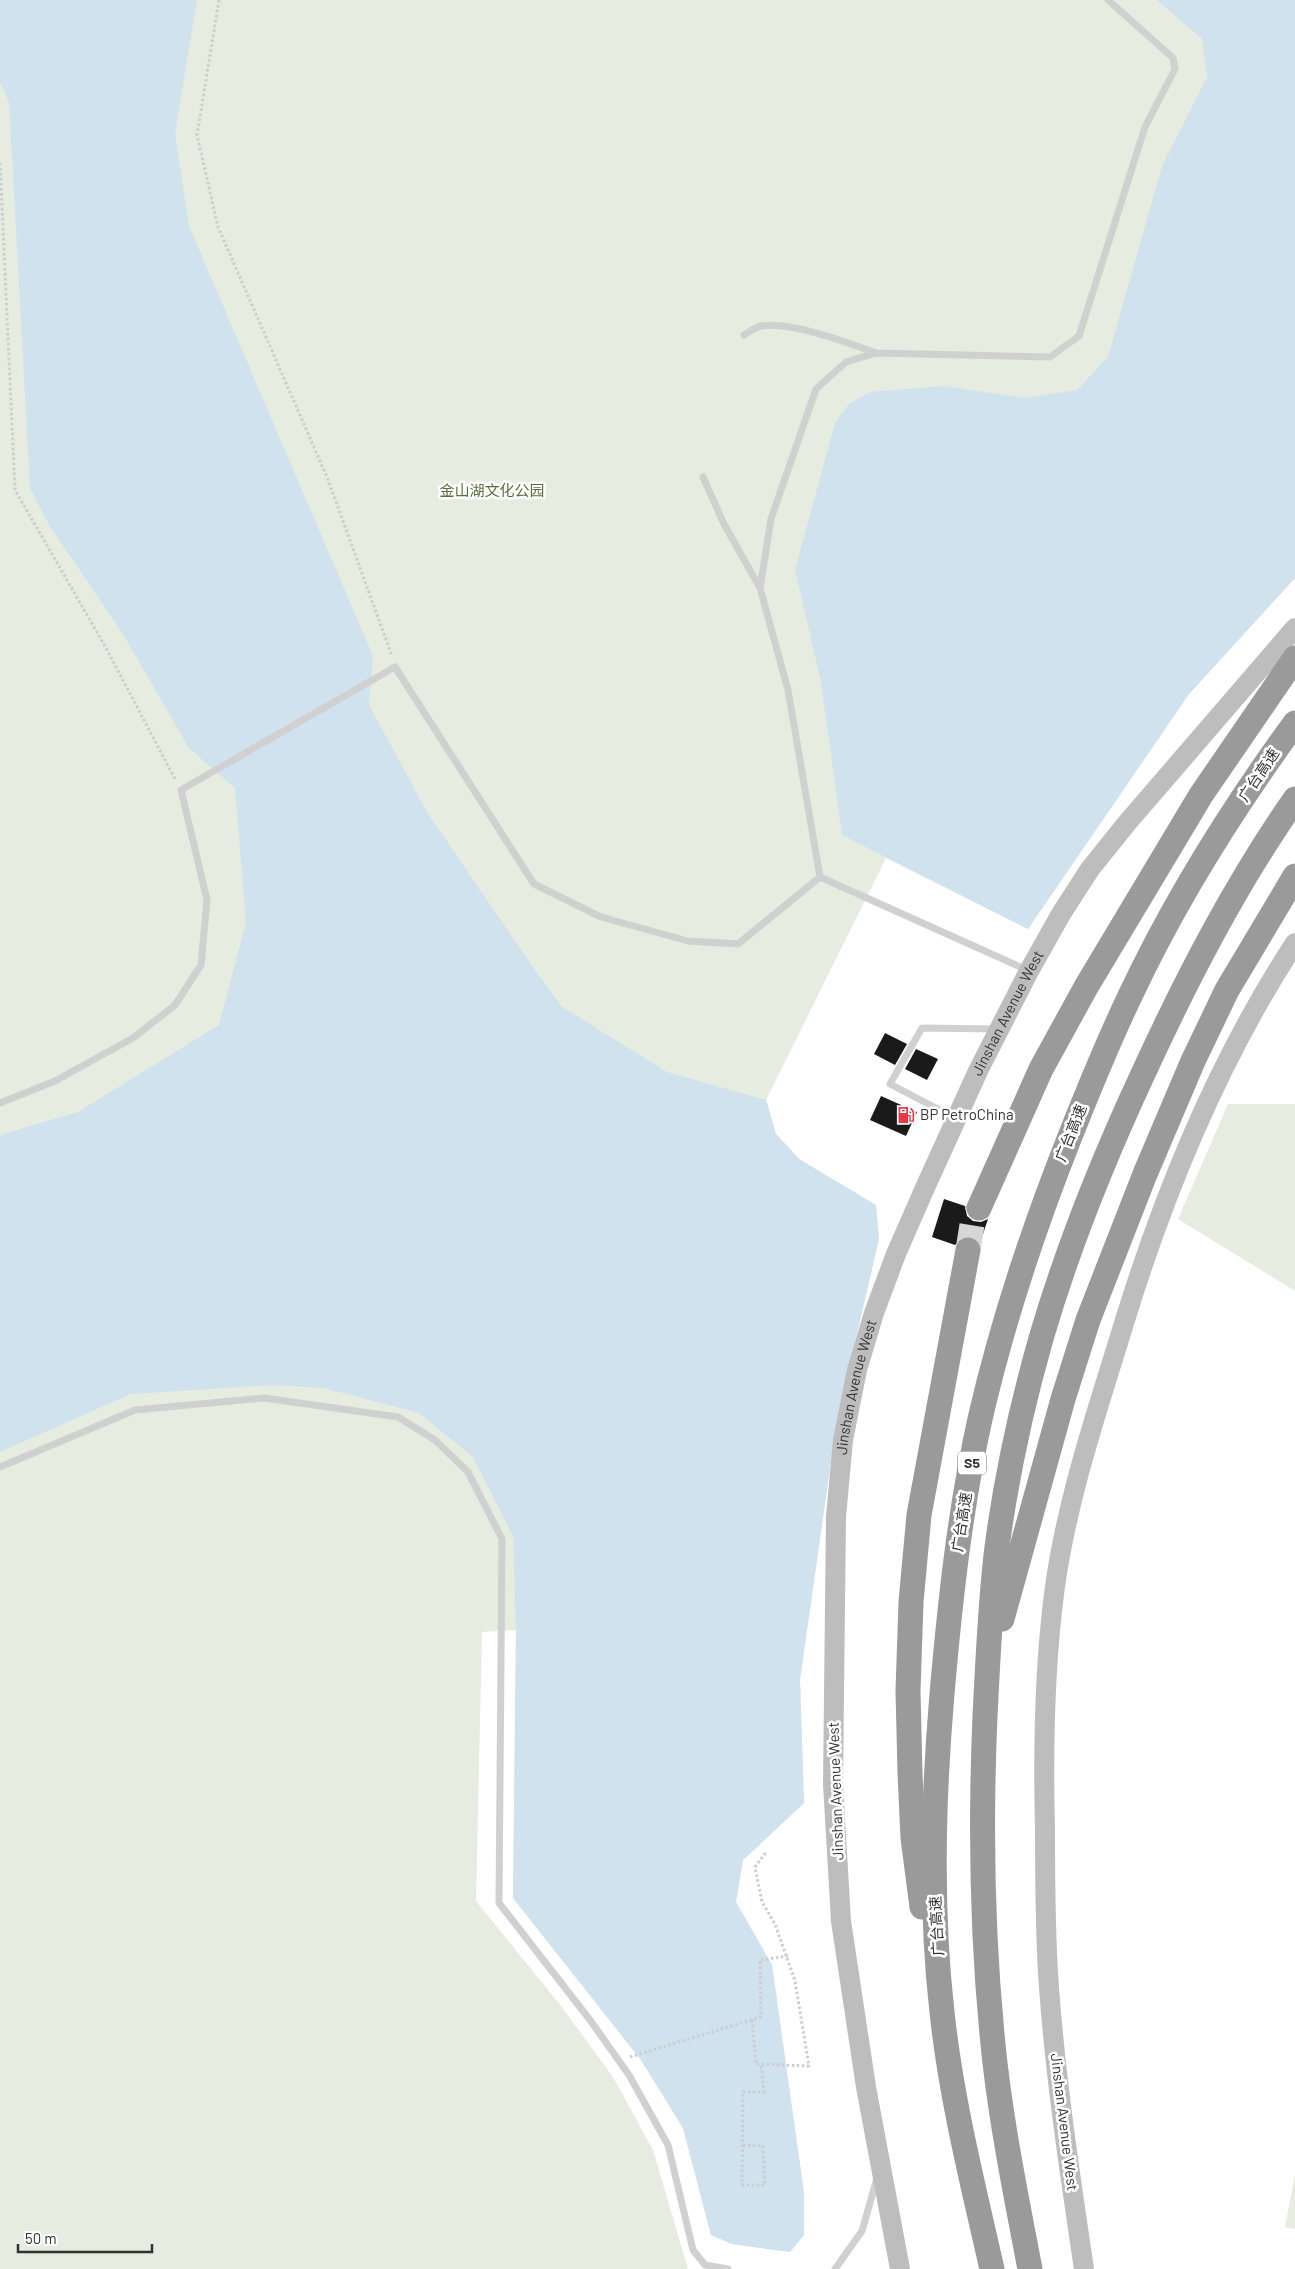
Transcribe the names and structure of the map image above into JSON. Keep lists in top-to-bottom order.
{
  "streets": {
    "highway": ["广台高速", "S5"],
    "main road": ["Jinshan Avenue West"]
  },
  "parks": ["金山湖文化公园"],
  "places": {
    "fuel station": ["BP PetroChina"]
  },
  "scale_bar": "50 m"
}
